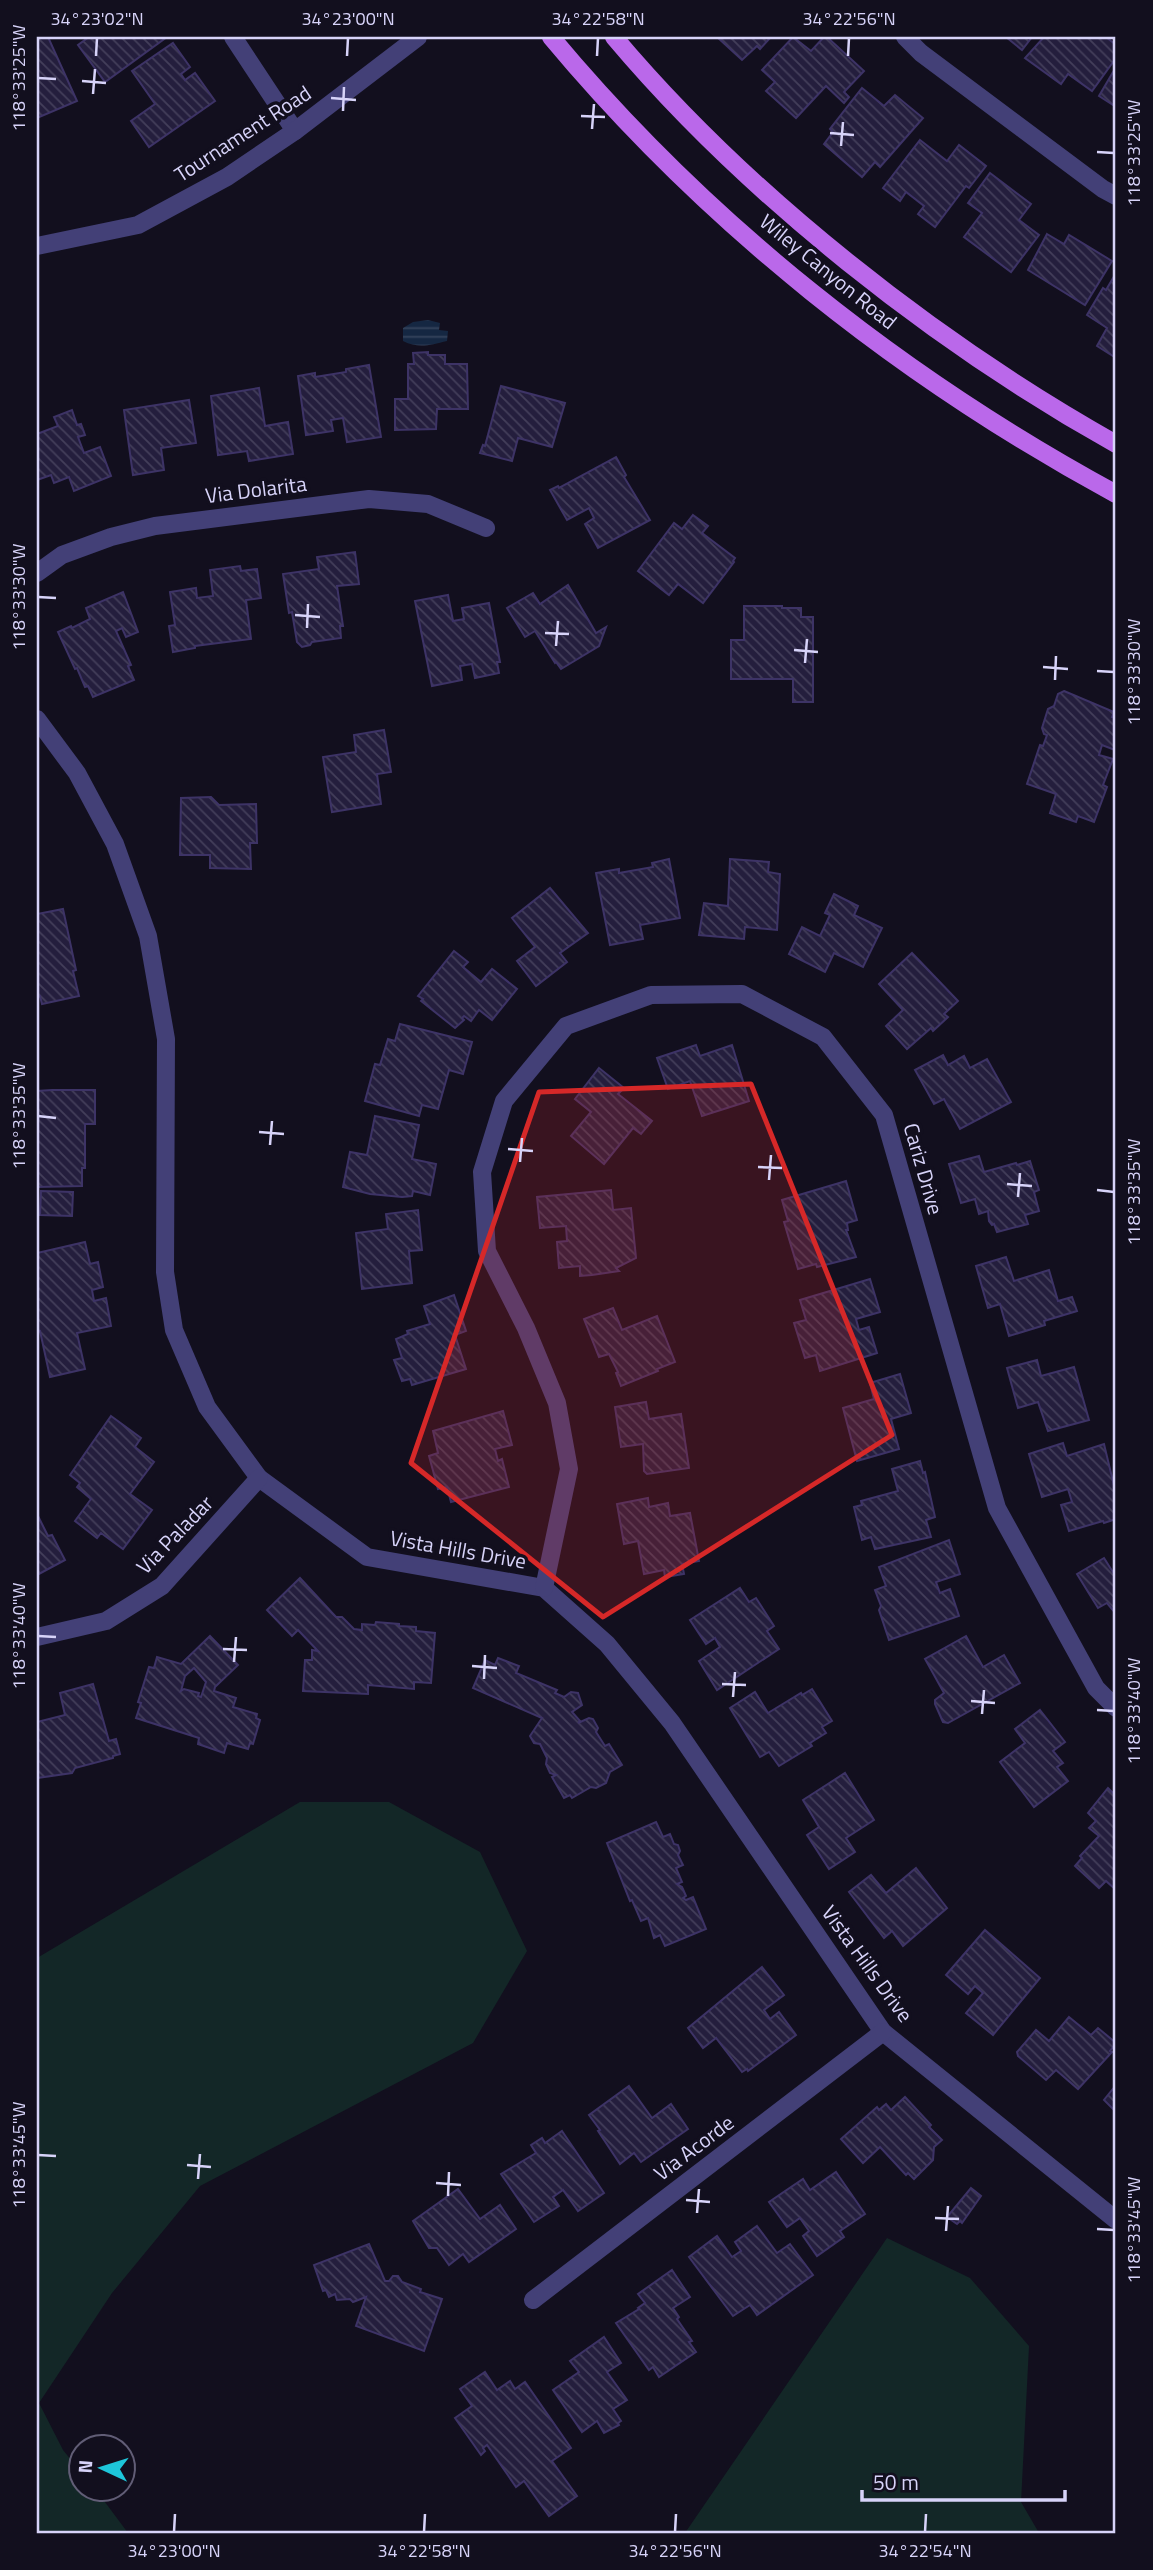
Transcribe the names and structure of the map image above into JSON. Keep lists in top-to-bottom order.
{
  "streets": {
    "main road": ["Wiley Canyon Road"],
    "street": [
      "Tournament Road",
      "Via Dolarita",
      "Cariz Drive",
      "Via Paladar",
      "Vista Hills Drive",
      "Via Acorde"
    ]
  },
  "crossings": [
    ["Cariz Drive", "Vista Hills Drive"],
    ["Via Paladar", "Vista Hills Drive"],
    ["Vista Hills Drive", "Via Acorde"]
  ],
  "scale_bar": "50 m",
  "north": "left",
  "coordinates": [
    "34°23'02\"N",
    "34°23'00\"N",
    "34°22'58\"N",
    "34°22'56\"N",
    "118°33'25\"W",
    "118°33'30\"W",
    "118°33'35\"W",
    "118°33'40\"W",
    "118°33'45\"W",
    "34°22'54\"N"
  ]
}
